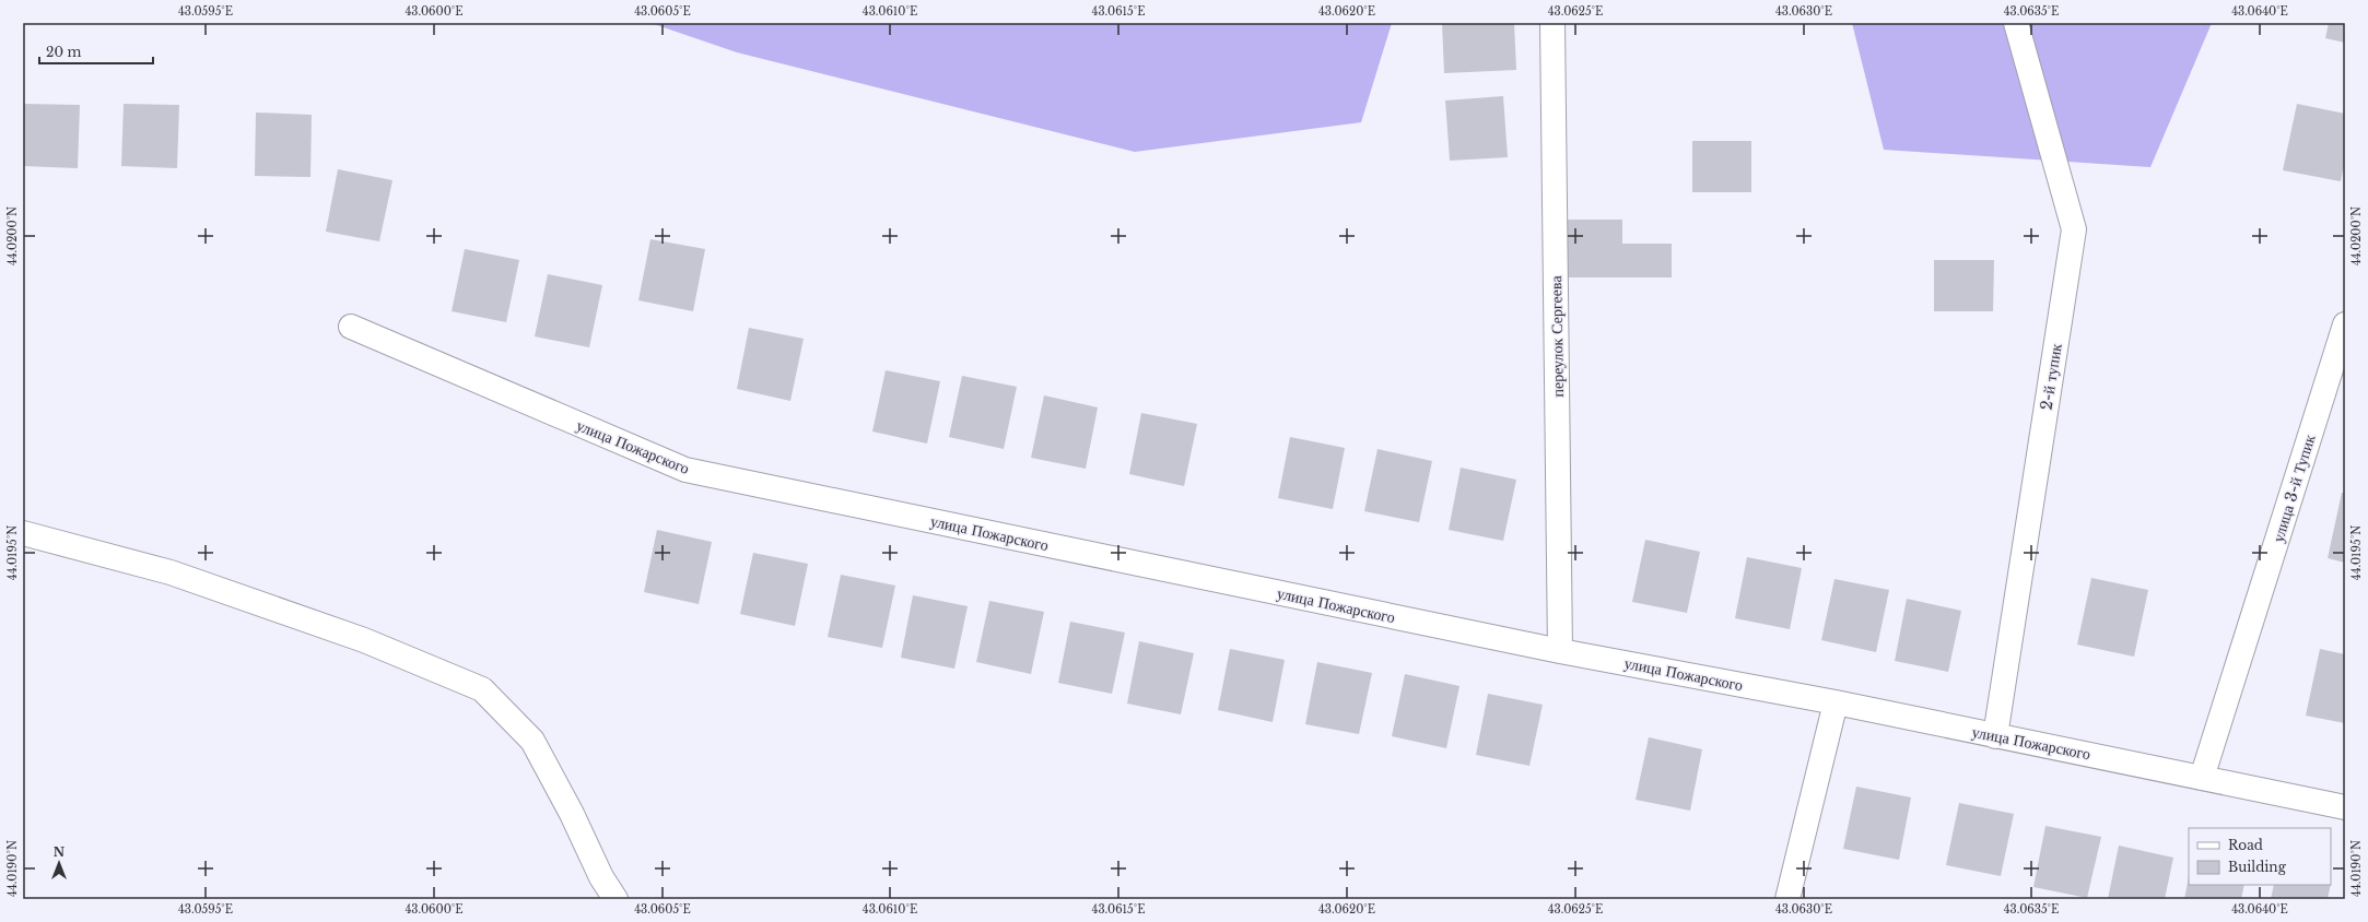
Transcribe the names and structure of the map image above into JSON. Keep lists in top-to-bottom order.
{
  "streets": {
    "street": [
      "переулок Сергеева",
      "2-й тупик",
      "улица Пожарского",
      "улица 3-й Тупик"
    ]
  },
  "crossings": [
    ["переулок Сергеева", "улица Пожарского"],
    ["2-й тупик", "улица Пожарского"],
    ["улица Пожарского", "улица 3-й Тупик"]
  ],
  "legend": ["Road", "Building"],
  "scale_bar": "20 m",
  "north": "top",
  "coordinates": [
    "43.0595°E",
    "43.0600°E",
    "43.0605°E",
    "43.0610°E",
    "43.0615°E",
    "43.0620°E",
    "43.0625°E",
    "43.0630°E",
    "43.0635°E",
    "43.0640°E",
    "44.0200°N",
    "44.0195°N",
    "44.0190°N"
  ]
}
